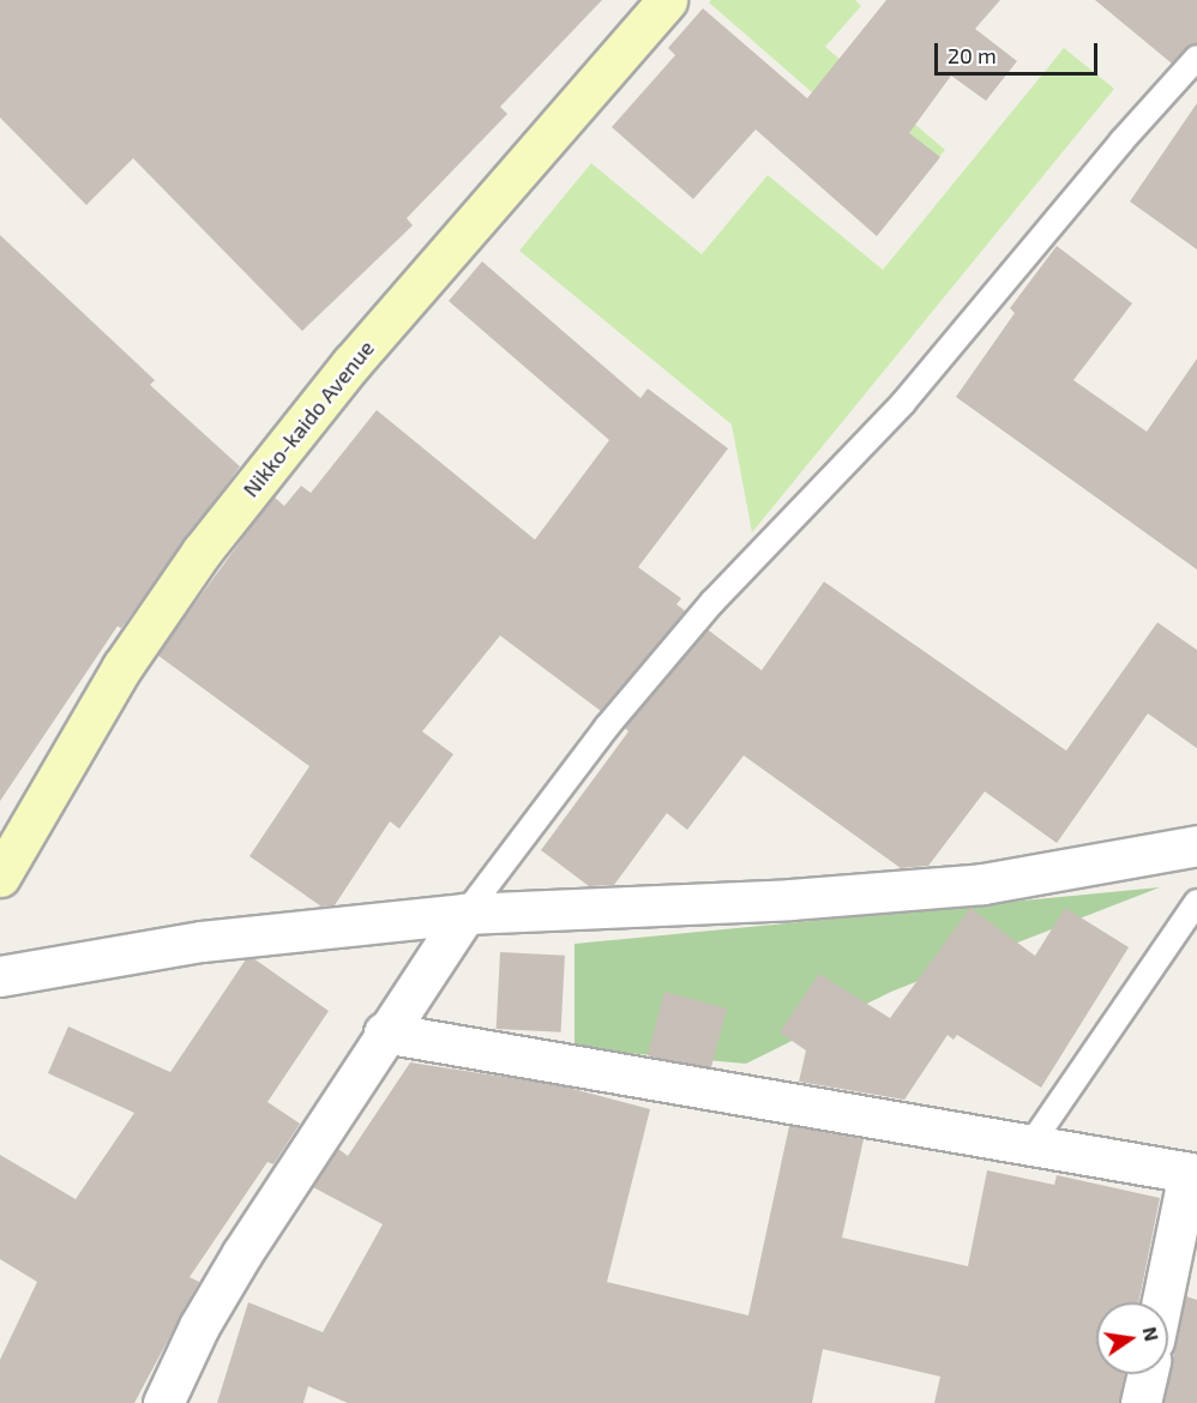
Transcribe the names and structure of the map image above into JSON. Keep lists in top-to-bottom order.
{
  "streets": {
    "main road": ["Nikko-kaido Avenue"]
  },
  "scale_bar": "20 m",
  "north": "right"
}
